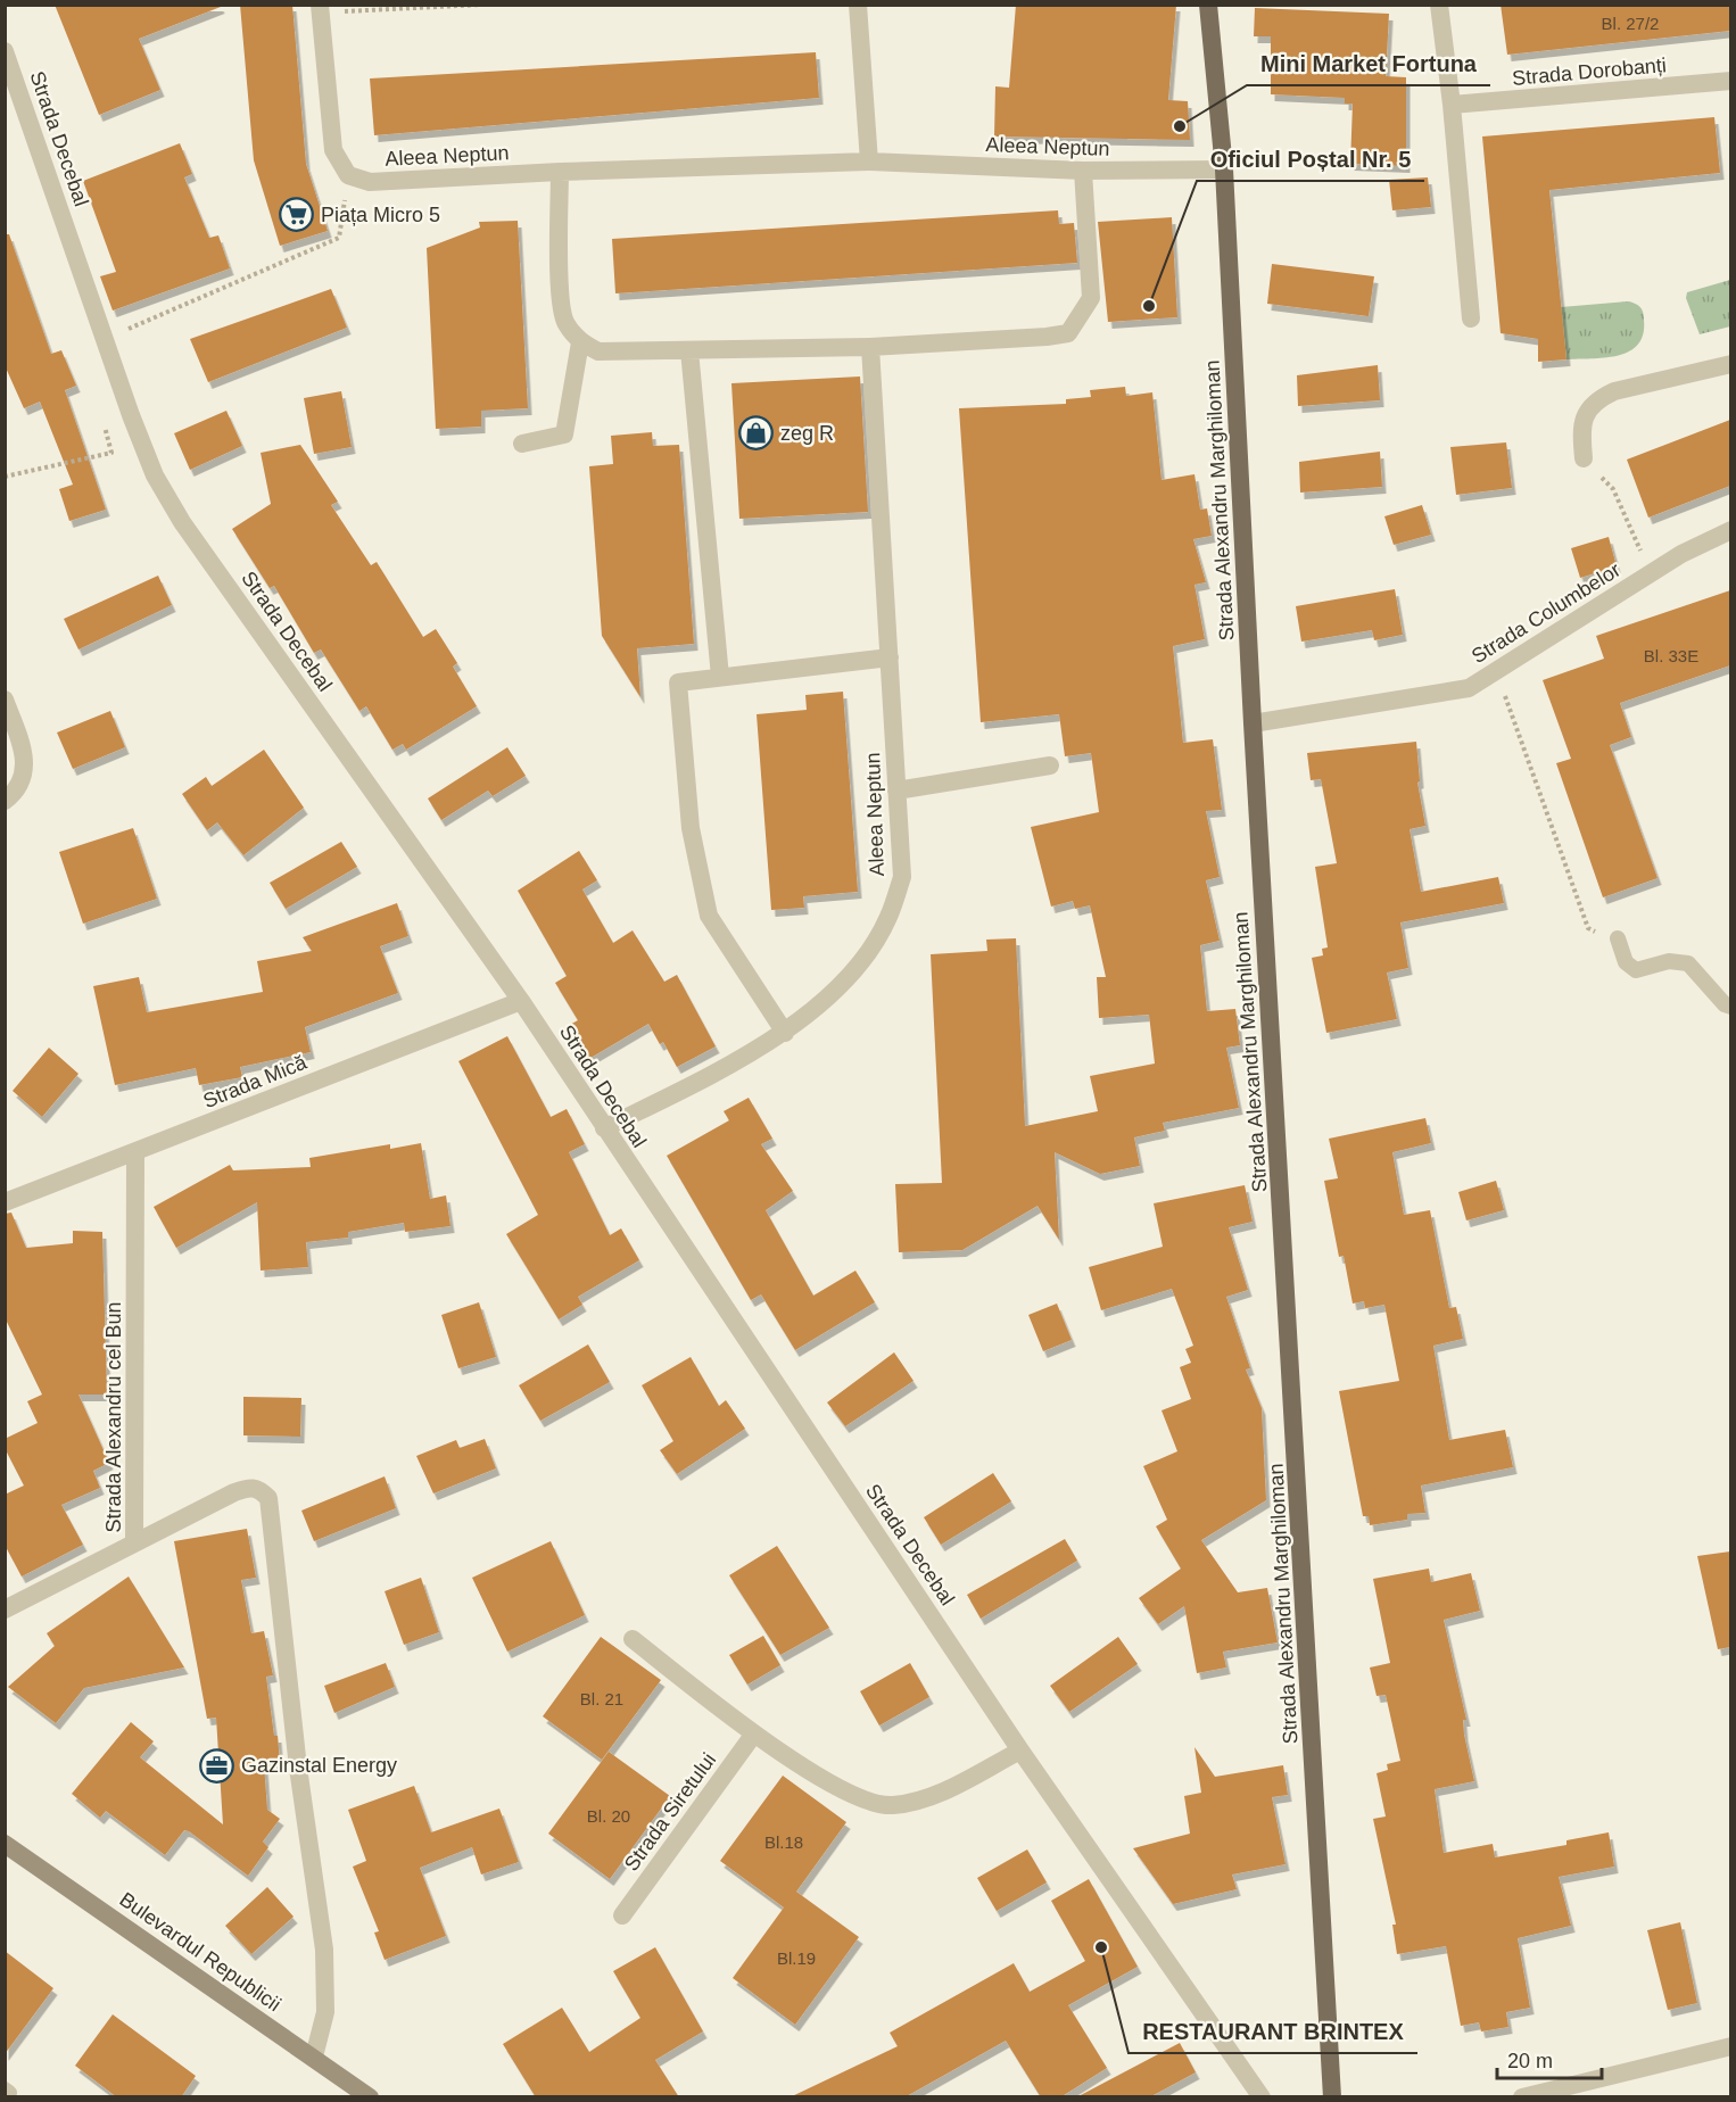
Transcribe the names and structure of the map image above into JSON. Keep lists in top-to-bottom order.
{
  "streets": {
    "main road": ["Strada Alexandru Marghiloman", "Bulevardul Republicii"],
    "street": [
      "Strada Dorobanți",
      "Strada Decebal",
      "Aleea Neptun",
      "Strada Columbelor",
      "Strada Mică",
      "Strada Alexandru cel Bun",
      "Strada Siretului"
    ]
  },
  "crossings": [
    ["Strada Decebal", "Aleea Neptun"],
    ["Strada Decebal", "Strada Mică"],
    ["Aleea Neptun", "Strada Alexandru Marghiloman"],
    ["Strada Alexandru Marghiloman", "Strada Columbelor"],
    ["Strada Mică", "Strada Alexandru cel Bun"],
    ["Strada Alexandru cel Bun", "Bulevardul Republicii"]
  ],
  "places": {
    "other": ["Mini Market Fortuna", "Oficiul Poștal Nr. 5", "RESTAURANT BRINTEX"],
    "supermarket": ["Piața Micro 5"],
    "shop": ["zeg R"],
    "office": ["Gazinstal Energy"]
  },
  "house_numbers": [
    "Bl. 27/2",
    "Bl. 33E",
    "Bl. 21",
    "Bl. 20",
    "Bl.18",
    "Bl.19"
  ],
  "scale_bar": "20 m"
}
